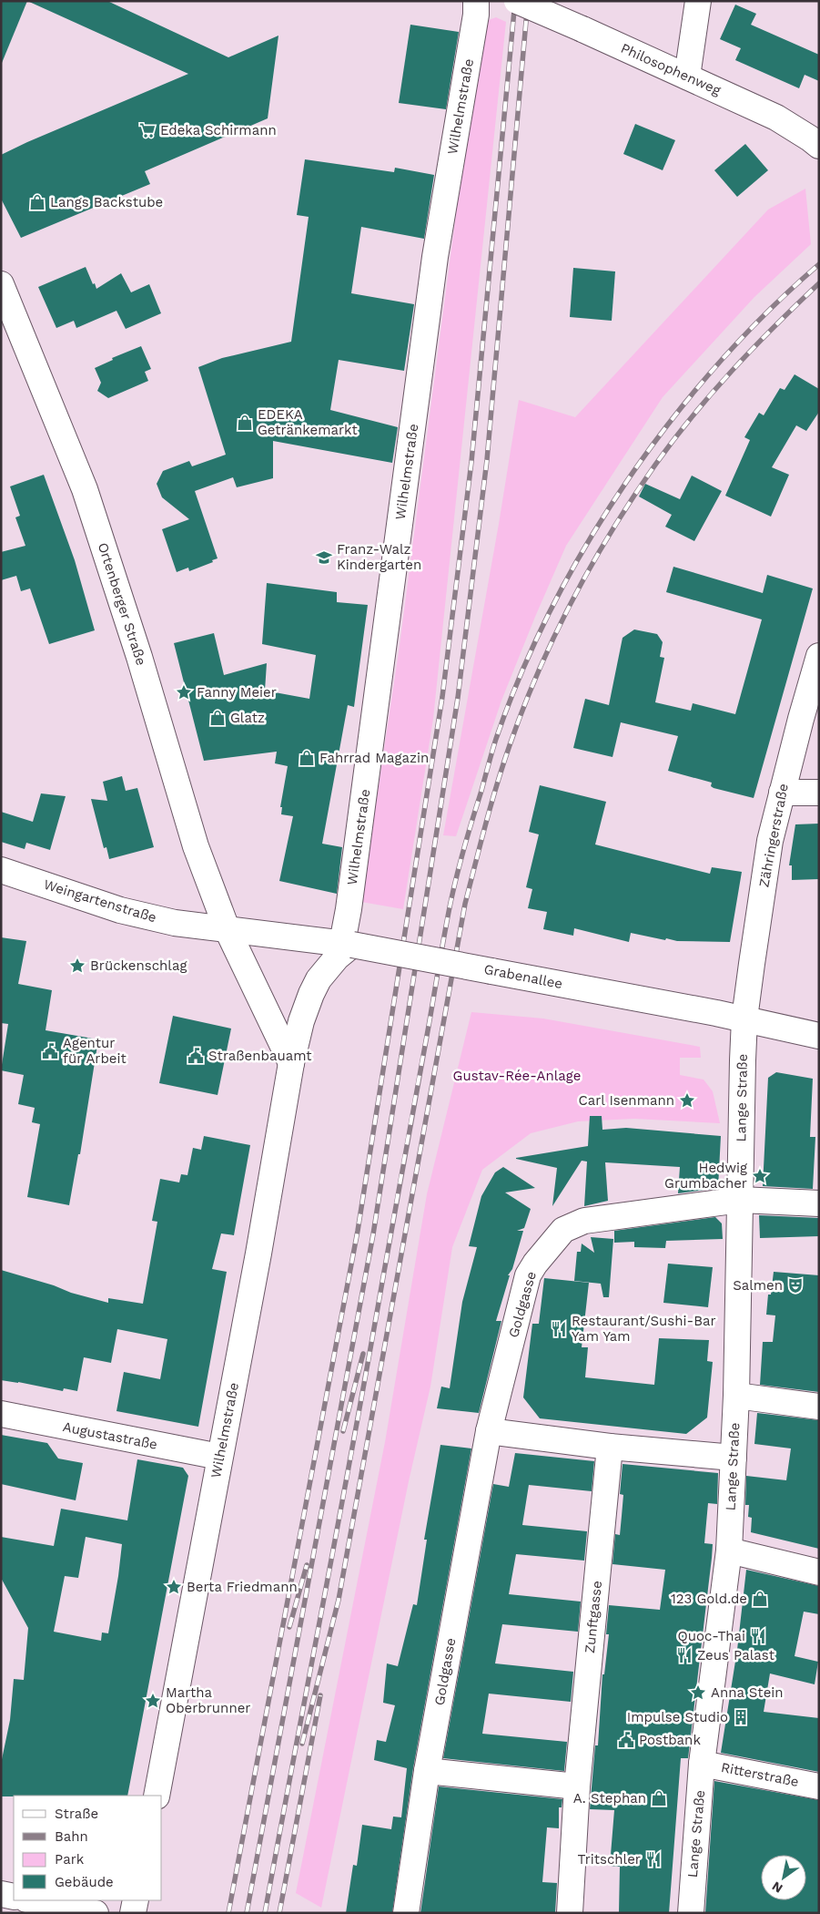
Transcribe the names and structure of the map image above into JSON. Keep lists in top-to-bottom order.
{
  "streets": {
    "street": [
      "Philosophenweg",
      "Wilhelmstraße",
      "Ortenberger Straße",
      "Zähringerstraße",
      "Weingartenstraße",
      "Grabenallee",
      "Lange Straße",
      "Goldgasse",
      "Augustastraße",
      "Zunftgasse",
      "Ritterstraße"
    ]
  },
  "crossings": [
    ["Wilhelmstraße", "Grabenallee"],
    ["Wilhelmstraße", "Augustastraße"],
    ["Ortenberger Straße", "Weingartenstraße"],
    ["Ortenberger Straße", "Grabenallee"],
    ["Zähringerstraße", "Grabenallee"],
    ["Zähringerstraße", "Lange Straße"],
    ["Weingartenstraße", "Grabenallee"],
    ["Grabenallee", "Lange Straße"],
    ["Lange Straße", "Goldgasse"],
    ["Lange Straße", "Ritterstraße"]
  ],
  "parks": ["Gustav-Rée-Anlage"],
  "places": {
    "supermarket": ["Edeka Schirmann"],
    "shop": [
      "Langs Backstube",
      "EDEKA Getränkemarkt",
      "Glatz",
      "Fahrrad Magazin",
      "123 Gold.de",
      "A. Stephan"
    ],
    "school or university": ["Franz-Walz Kindergarten"],
    "place": [
      "Fanny Meier",
      "Brückenschlag",
      "Carl Isenmann",
      "Hedwig Grumbacher",
      "Berta Friedmann",
      "Anna Stein",
      "Martha Oberbrunner"
    ],
    "public building": ["Agentur für Arbeit", "Straßenbauamt", "Postbank"],
    "theatre": ["Salmen"],
    "restaurant": [
      "Restaurant/Sushi-Bar Yam Yam",
      "Quoc-Thai",
      "Zeus Palast",
      "Tritschler"
    ],
    "building": ["Impulse Studio"]
  },
  "legend": [
    "Straße",
    "Bahn",
    "Park",
    "Gebäude"
  ],
  "north": "bottom left"
}
